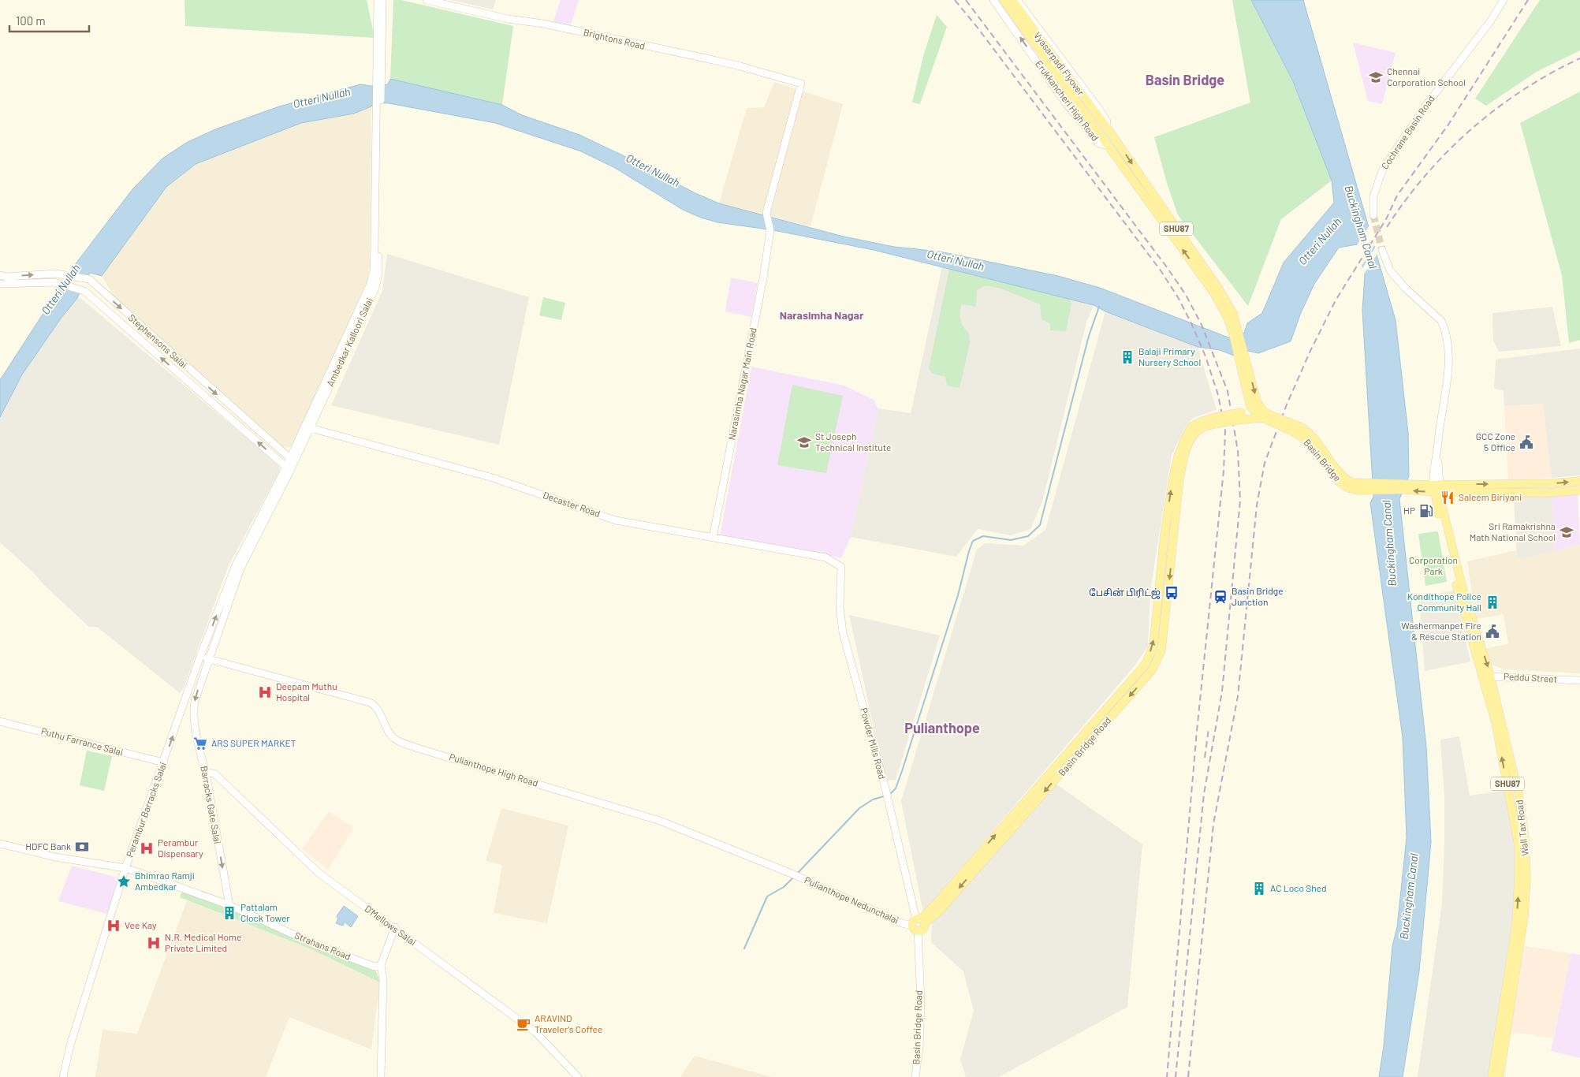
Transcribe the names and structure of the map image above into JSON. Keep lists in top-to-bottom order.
{
  "streets": {
    "main road": [
      "Brightons Road",
      "Vyasarpadi Flyover",
      "Erukkancheri High Road",
      "Cochrane Basin Road",
      "SHU87",
      "Stephensons Salai",
      "Ambedkar Kalloori Salai",
      "Narasimha Nagar Main Road",
      "Basin Bridge",
      "Decaster Road",
      "Peddu Street",
      "Puthu Farrance Salai",
      "Powder Mills Road",
      "Basin Bridge Road",
      "Pulianthope High Road",
      "Barracks Gate Salai",
      "Perambur Barracks Salai",
      "Wall Tax Road",
      "Pulianthope Nedunchalai",
      "D'Mellows Salai",
      "Strahans Road"
    ]
  },
  "crossings": [
    ["Brightons Road", "Narasimha Nagar Main Road"],
    ["Vyasarpadi Flyover", "Erukkancheri High Road"],
    ["Erukkancheri High Road", "Basin Bridge"],
    ["Stephensons Salai", "Ambedkar Kalloori Salai"],
    ["Ambedkar Kalloori Salai", "Decaster Road"],
    ["Ambedkar Kalloori Salai", "Pulianthope High Road"],
    ["Ambedkar Kalloori Salai", "Barracks Gate Salai"],
    ["Ambedkar Kalloori Salai", "Perambur Barracks Salai"],
    ["Narasimha Nagar Main Road", "Decaster Road"],
    ["Basin Bridge", "Wall Tax Road"],
    ["Decaster Road", "Powder Mills Road"],
    ["Peddu Street", "Wall Tax Road"],
    ["Puthu Farrance Salai", "Perambur Barracks Salai"],
    ["Powder Mills Road", "Basin Bridge Road"],
    ["Powder Mills Road", "Pulianthope Nedunchalai"],
    ["Basin Bridge Road", "Pulianthope Nedunchalai"],
    ["Pulianthope High Road", "Barracks Gate Salai"],
    ["Pulianthope High Road", "Pulianthope Nedunchalai"],
    ["Barracks Gate Salai", "D'Mellows Salai"],
    ["Barracks Gate Salai", "Strahans Road"],
    ["Perambur Barracks Salai", "Strahans Road"]
  ],
  "one_way": ["Barracks Gate Salai"],
  "districts": ["Basin Bridge", "Narasimha Nagar", "Pulianthope"],
  "water": ["Otteri Nullah", "Buckingham Canal"],
  "parks": ["Corporation Park"],
  "places": {
    "school or university": ["Chennai Corporation School", "St Joseph Technical Institute", "Sri Ramakrishna Math National School"],
    "building": [
      "Balaji Primary Nursery School",
      "Kondithope Police Community Hall",
      "AC Loco Shed",
      "Pattalam Clock Tower"
    ],
    "public building": ["GCC Zone 5 Office", "Washermanpet Fire & Rescue Station"],
    "restaurant": ["Saleem Biriyani"],
    "fuel station": ["HP"],
    "bus stop": ["பேசின் பிரிட்ஜ்"],
    "station": ["Basin Bridge Junction"],
    "hospital": [
      "Deepam Muthu Hospital",
      "Perambur Dispensary",
      "Vee Kay",
      "N.R. Medical Home Private Limited"
    ],
    "supermarket": ["ARS SUPER MARKET"],
    "bank": ["HDFC Bank"],
    "place": ["Bhimrao Ramji Ambedkar"],
    "cafe": ["ARAVIND Traveler's Coffee"]
  },
  "scale_bar": "100 m"
}
